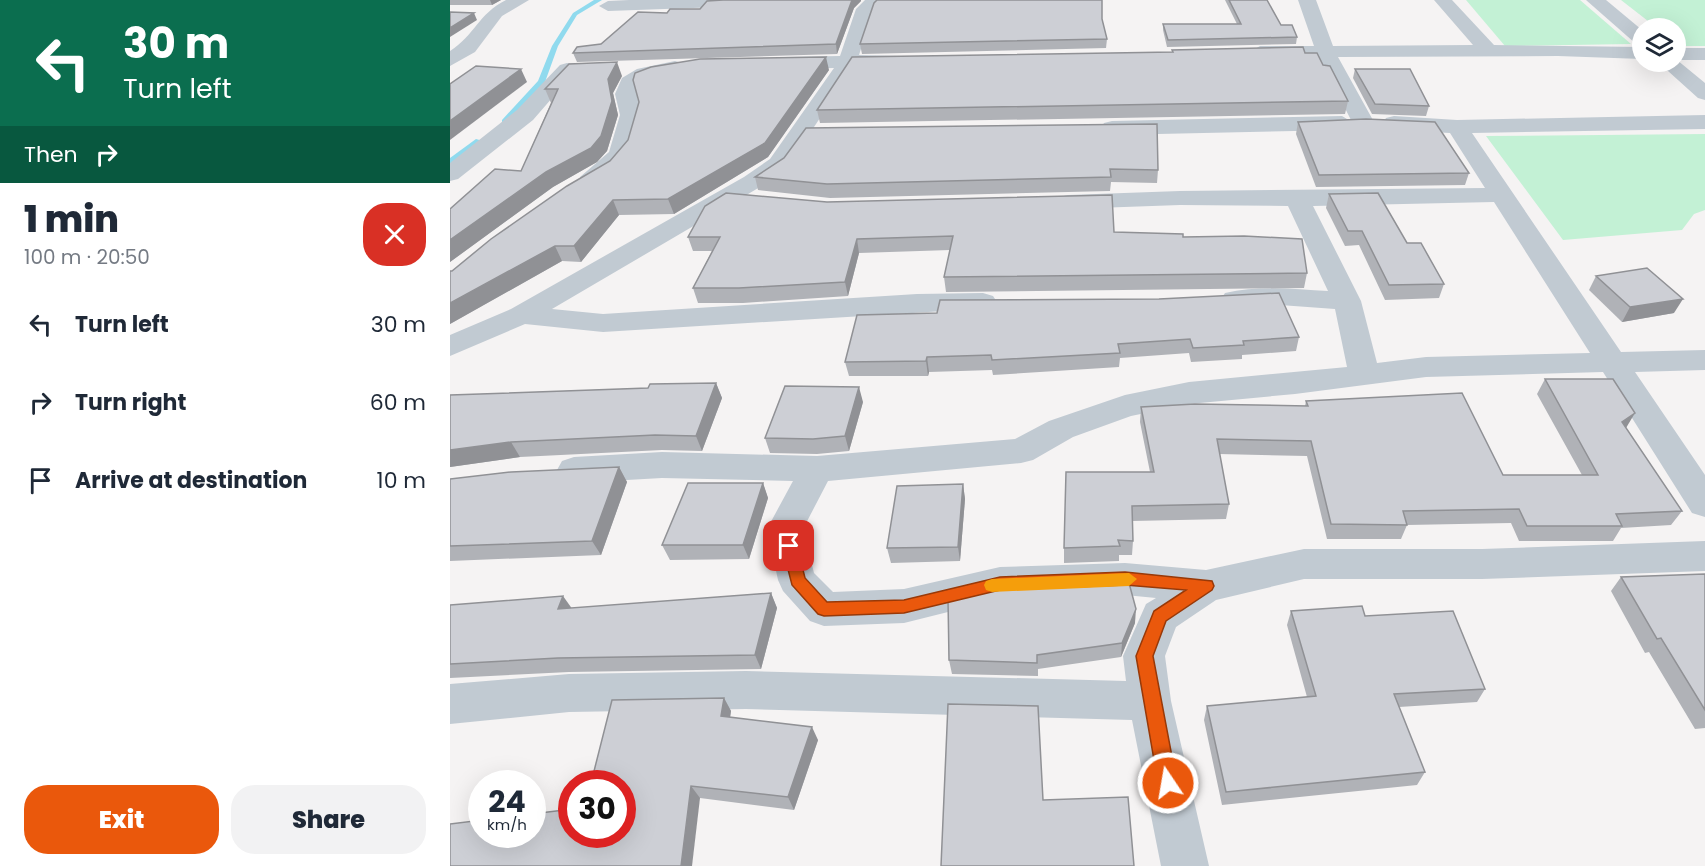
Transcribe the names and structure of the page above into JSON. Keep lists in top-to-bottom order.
{
  "page": {
    "turn": ["30 m", "Turn left"],
    "then": "Then",
    "heading": ["1 min", "100 m · 20:50"],
    "list": [
      {
        "name": "Turn left",
        "value": "30 m"
      },
      {
        "name": "Turn right",
        "value": "60 m"
      },
      {
        "name": "Arrive at destination",
        "value": "10 m"
      }
    ],
    "speed": "24 km/h",
    "limit": "30",
    "buttons": ["Exit", "Share"]
  }
}
